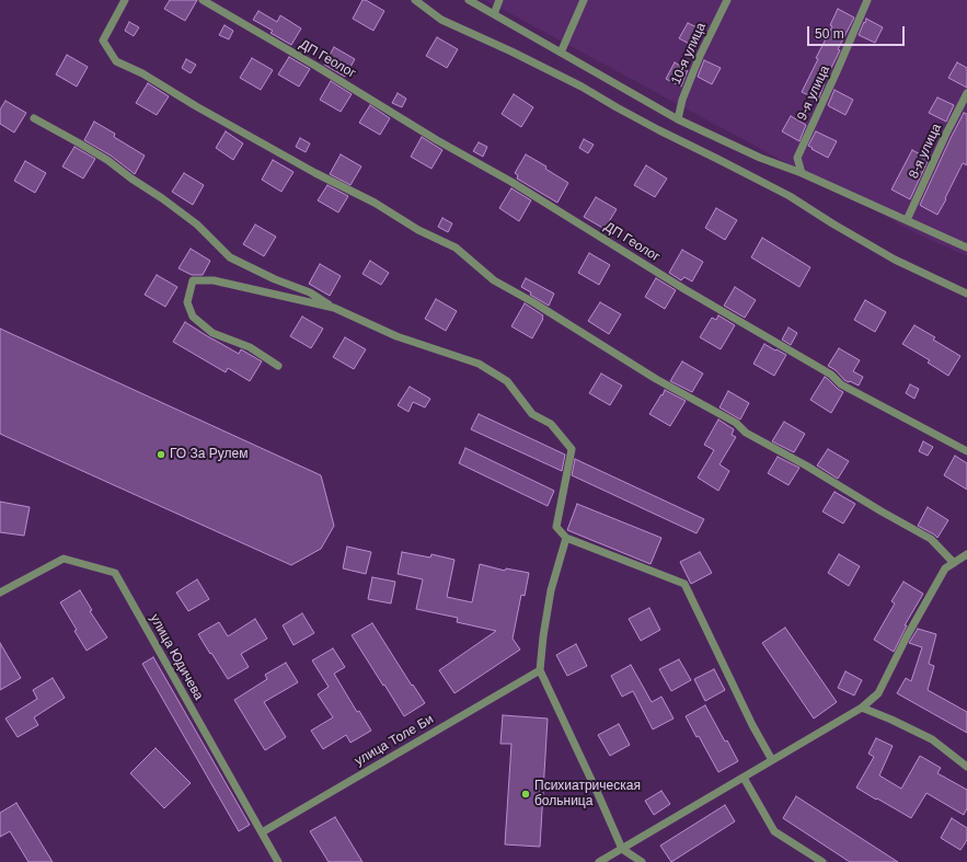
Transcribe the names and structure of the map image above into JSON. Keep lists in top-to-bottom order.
{
  "streets": {
    "street": [
      "10-я улица",
      "ДП Геолог",
      "9-я улица",
      "8-я улица",
      "улица Юдичева",
      "улица Толе Би"
    ]
  },
  "crossings": [
    ["улица Юдичева", "улица Толе Би"]
  ],
  "places": ["ГО За Рулем", "Психиатрическая больница"],
  "scale_bar": "50 m"
}
